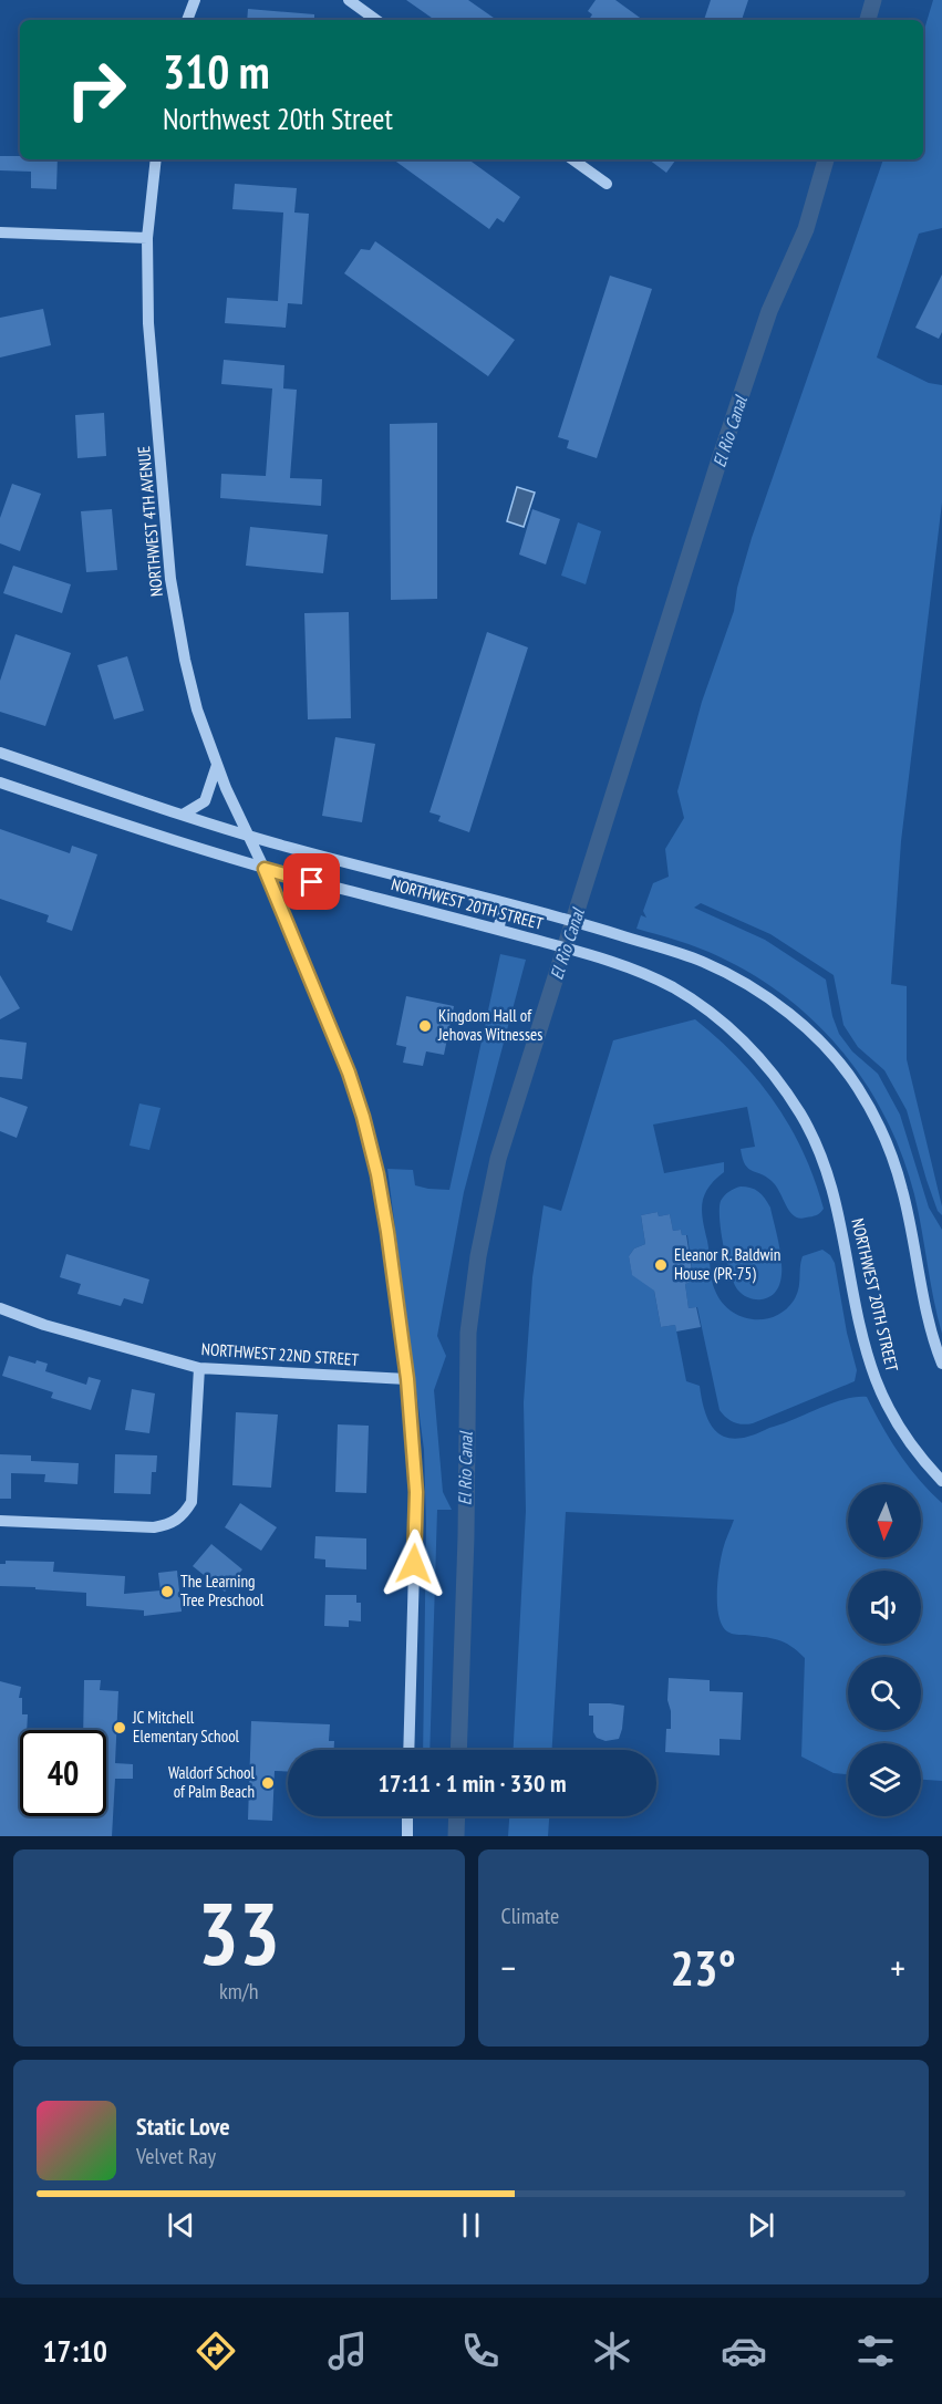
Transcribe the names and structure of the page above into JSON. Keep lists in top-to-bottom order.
{
  "streets": {
    "street": ["NORTHWEST 4TH AVENUE", "NORTHWEST 20TH STREET", "NORTHWEST 22ND STREET"]
  },
  "crossings": [
    ["NORTHWEST 4TH AVENUE", "NORTHWEST 20TH STREET"],
    ["NORTHWEST 4TH AVENUE", "NORTHWEST 22ND STREET"]
  ],
  "water": ["El Rio Canal"],
  "places": [
    "Kingdom Hall of Jehovas Witnesses",
    "Eleanor R. Baldwin House (PR-75)",
    "The Learning Tree Preschool",
    "JC Mitchell Elementary School",
    "Waldorf School of Palm Beach"
  ],
  "north": "bottom",
  "page": {
    "turn": ["310 m", "Northwest 20th Street"],
    "limit": "40",
    "trip": "17:11 · 1 min · 330 m",
    "tile": [
      ["33", "km/h"],
      "Climate"
    ],
    "heat": ["−", "23°", "+"],
    "song": ["Static Love", "Velvet Ray"],
    "tabs": "17:10"
  }
}
